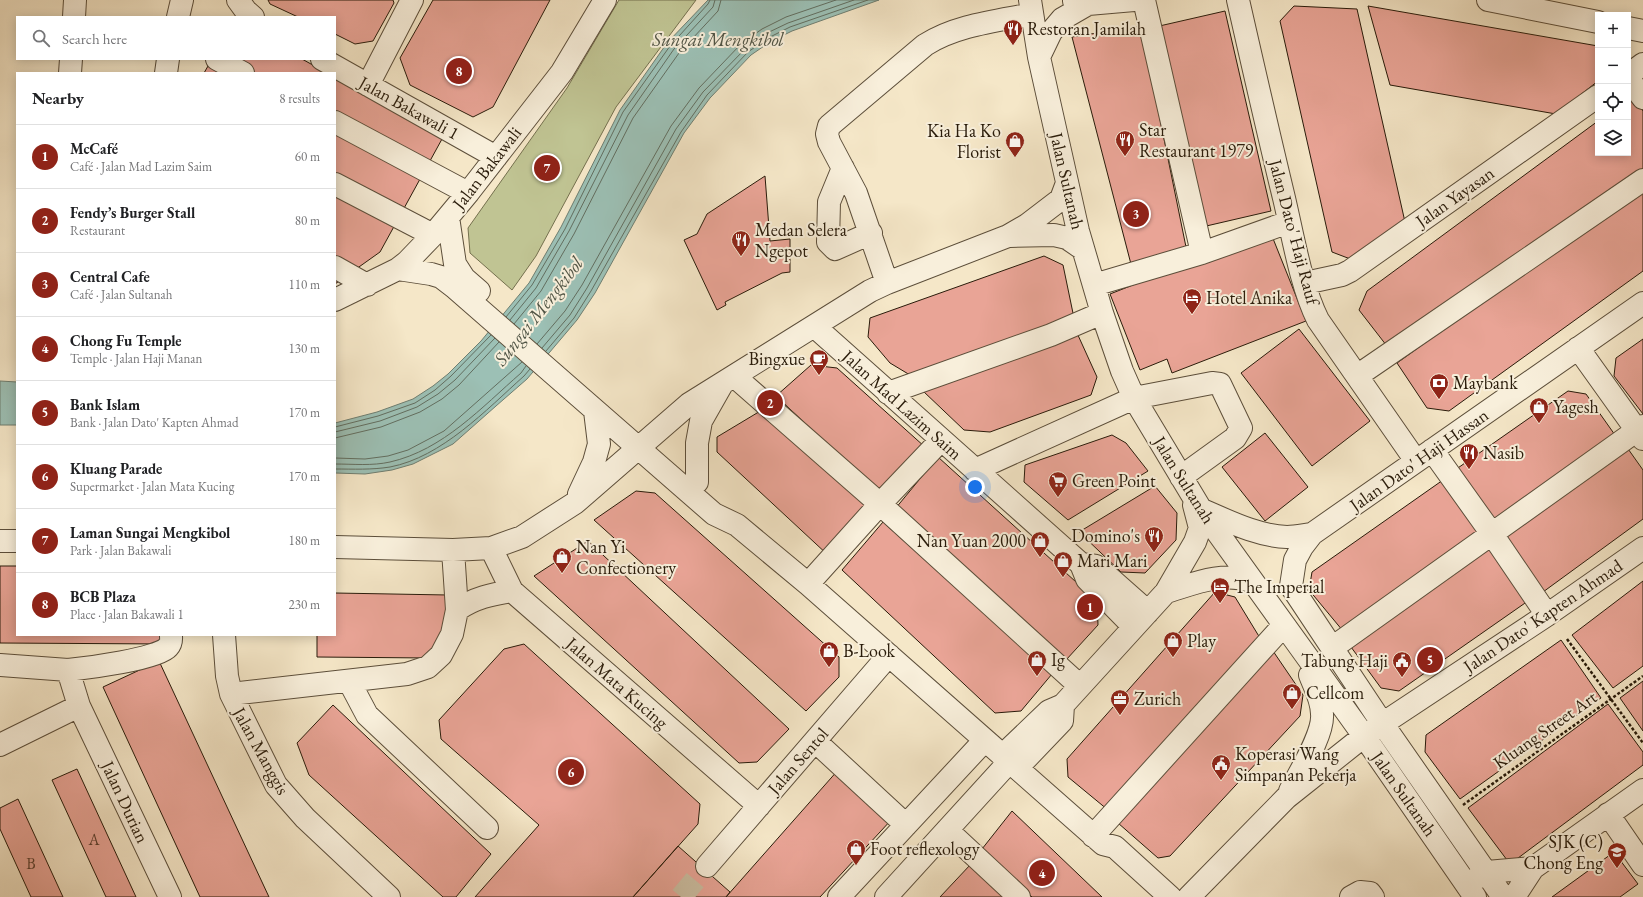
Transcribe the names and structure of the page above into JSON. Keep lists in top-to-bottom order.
{
  "streets": {
    "street": [
      "Jalan Bakawali 1",
      "Jalan Bakawali",
      "Jalan Sultanah",
      "Jalan Yayasan",
      "Jalan Dato' Haji Rauf",
      "Jalan Mad Lazim Saim",
      "Jalan Dato' Haji Hassan",
      "Jalan Dato' Kapten Ahmad",
      "Jalan Mata Kucing",
      "Jalan Manggis",
      "Jalan Sentol",
      "Jalan Durian"
    ],
    "path": ["Kluang Street Art"]
  },
  "crossings": [
    ["Jalan Bakawali 1", "Jalan Bakawali"],
    ["Jalan Sultanah", "Jalan Dato' Haji Hassan"],
    ["Jalan Sultanah", "Jalan Dato' Kapten Ahmad"],
    ["Jalan Yayasan", "Jalan Dato' Haji Rauf"],
    ["Jalan Dato' Haji Rauf", "Jalan Dato' Haji Hassan"],
    ["Jalan Dato' Haji Rauf", "Jalan Dato' Kapten Ahmad"],
    ["Jalan Mata Kucing", "Jalan Sentol"]
  ],
  "water": ["Sungai Mengkibol"],
  "places": {
    "restaurant": [
      "Restoran Jamilah",
      "Star Restaurant 1979",
      "Medan Selera Ngepot",
      "Nasib",
      "Domino's"
    ],
    "shop": [
      "Kia Ha Ko Florist",
      "Yagesh",
      "Nan Yuan 2000",
      "Nan Yi Confectionery",
      "Mari Mari",
      "Play",
      "B-Look",
      "Ig",
      "Cellcom",
      "Foot reflexology"
    ],
    "hotel": ["Hotel Anika", "The Imperial"],
    "cafe": ["Bingxue"],
    "bank": ["Maybank"],
    "supermarket": ["Green Point"],
    "public building": ["Tabung Haji", "Koperasi Wang Simpanan Pekerja"],
    "office": ["Zurich"],
    "school or university": ["SJK (C) Chong Eng"]
  },
  "house_numbers": ["A", "B"],
  "page": {
    "map_buttons": ["+", "−"],
    "search": "Search here",
    "pins": [
      "8",
      "7",
      "3",
      "2",
      "1",
      "5",
      "6",
      "4"
    ],
    "heading": ["Nearby", "8 results"],
    "list": [
      {
        "mark": "1",
        "name": "McCafé",
        "note": "Café · Jalan Mad Lazim Saim",
        "value": "60 m"
      },
      {
        "mark": "2",
        "name": "Fendy’s Burger Stall",
        "note": "Restaurant",
        "value": "80 m"
      },
      {
        "mark": "3",
        "name": "Central Cafe",
        "note": "Café · Jalan Sultanah",
        "value": "110 m"
      },
      {
        "mark": "4",
        "name": "Chong Fu Temple",
        "note": "Temple · Jalan Haji Manan",
        "value": "130 m"
      },
      {
        "mark": "5",
        "name": "Bank Islam",
        "note": "Bank · Jalan Dato' Kapten Ahmad",
        "value": "170 m"
      },
      {
        "mark": "6",
        "name": "Kluang Parade",
        "note": "Supermarket · Jalan Mata Kucing",
        "value": "170 m"
      },
      {
        "mark": "7",
        "name": "Laman Sungai Mengkibol",
        "note": "Park · Jalan Bakawali",
        "value": "180 m"
      },
      {
        "mark": "8",
        "name": "BCB Plaza",
        "note": "Place · Jalan Bakawali 1",
        "value": "230 m"
      }
    ]
  }
}
